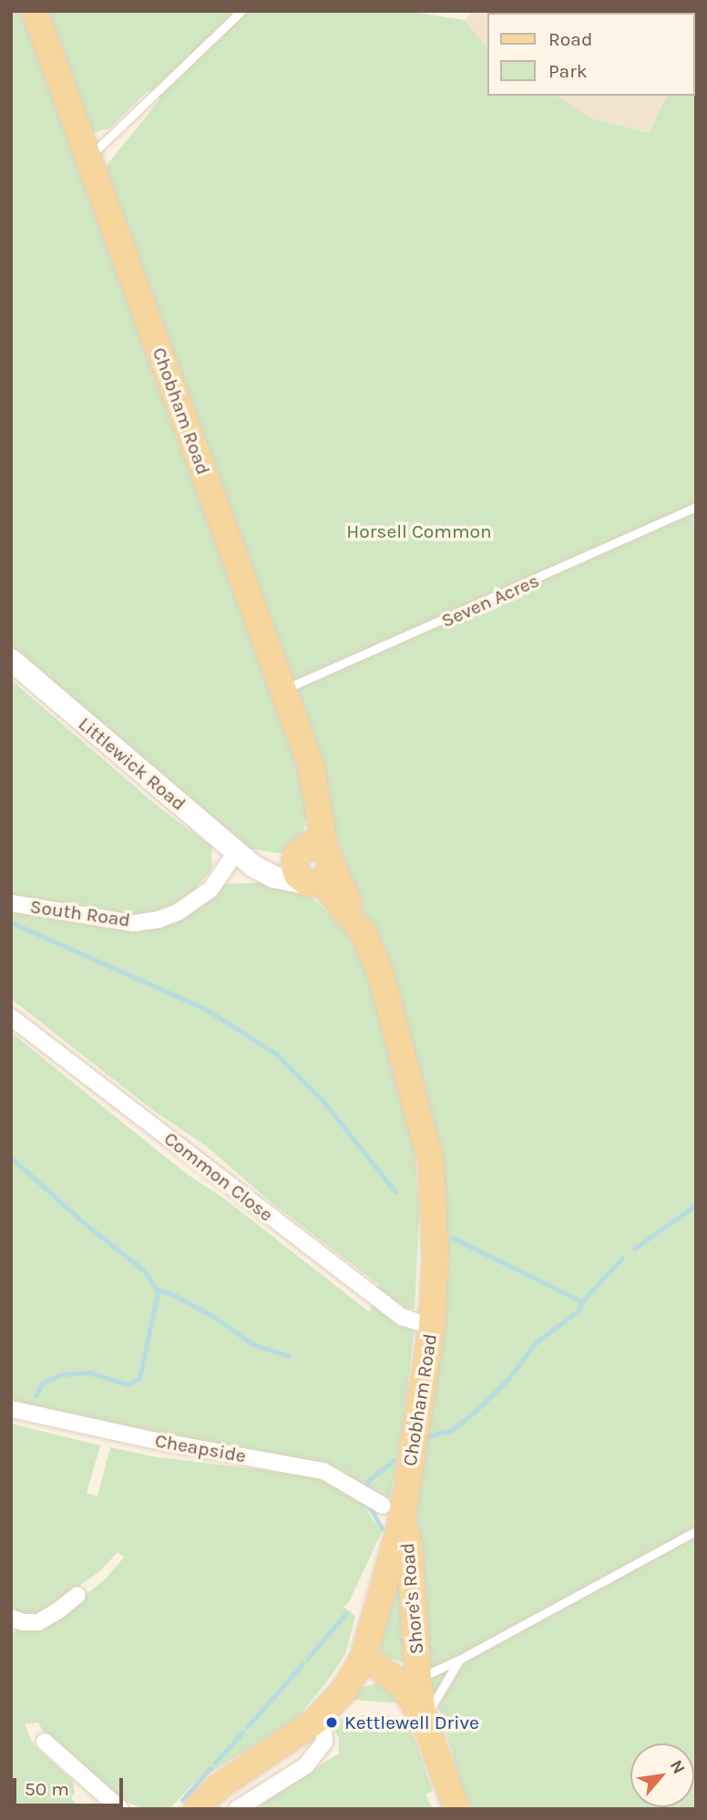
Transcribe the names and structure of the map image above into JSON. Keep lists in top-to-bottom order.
{
  "streets": {
    "main road": ["Chobham Road", "Shore's Road"],
    "street": [
      "Littlewick Road",
      "South Road",
      "Common Close",
      "Cheapside"
    ],
    "lane": ["Seven Acres"]
  },
  "crossings": [
    ["Chobham Road", "Seven Acres"],
    ["Chobham Road", "Littlewick Road"],
    ["Chobham Road", "Common Close"],
    ["Chobham Road", "Cheapside"],
    ["Chobham Road", "Shore's Road"],
    ["Littlewick Road", "South Road"],
    ["Cheapside", "Shore's Road"]
  ],
  "parks": ["Horsell Common"],
  "places": ["Kettlewell Drive"],
  "legend": ["Road", "Park"],
  "scale_bar": "50 m",
  "north": "top right"
}
